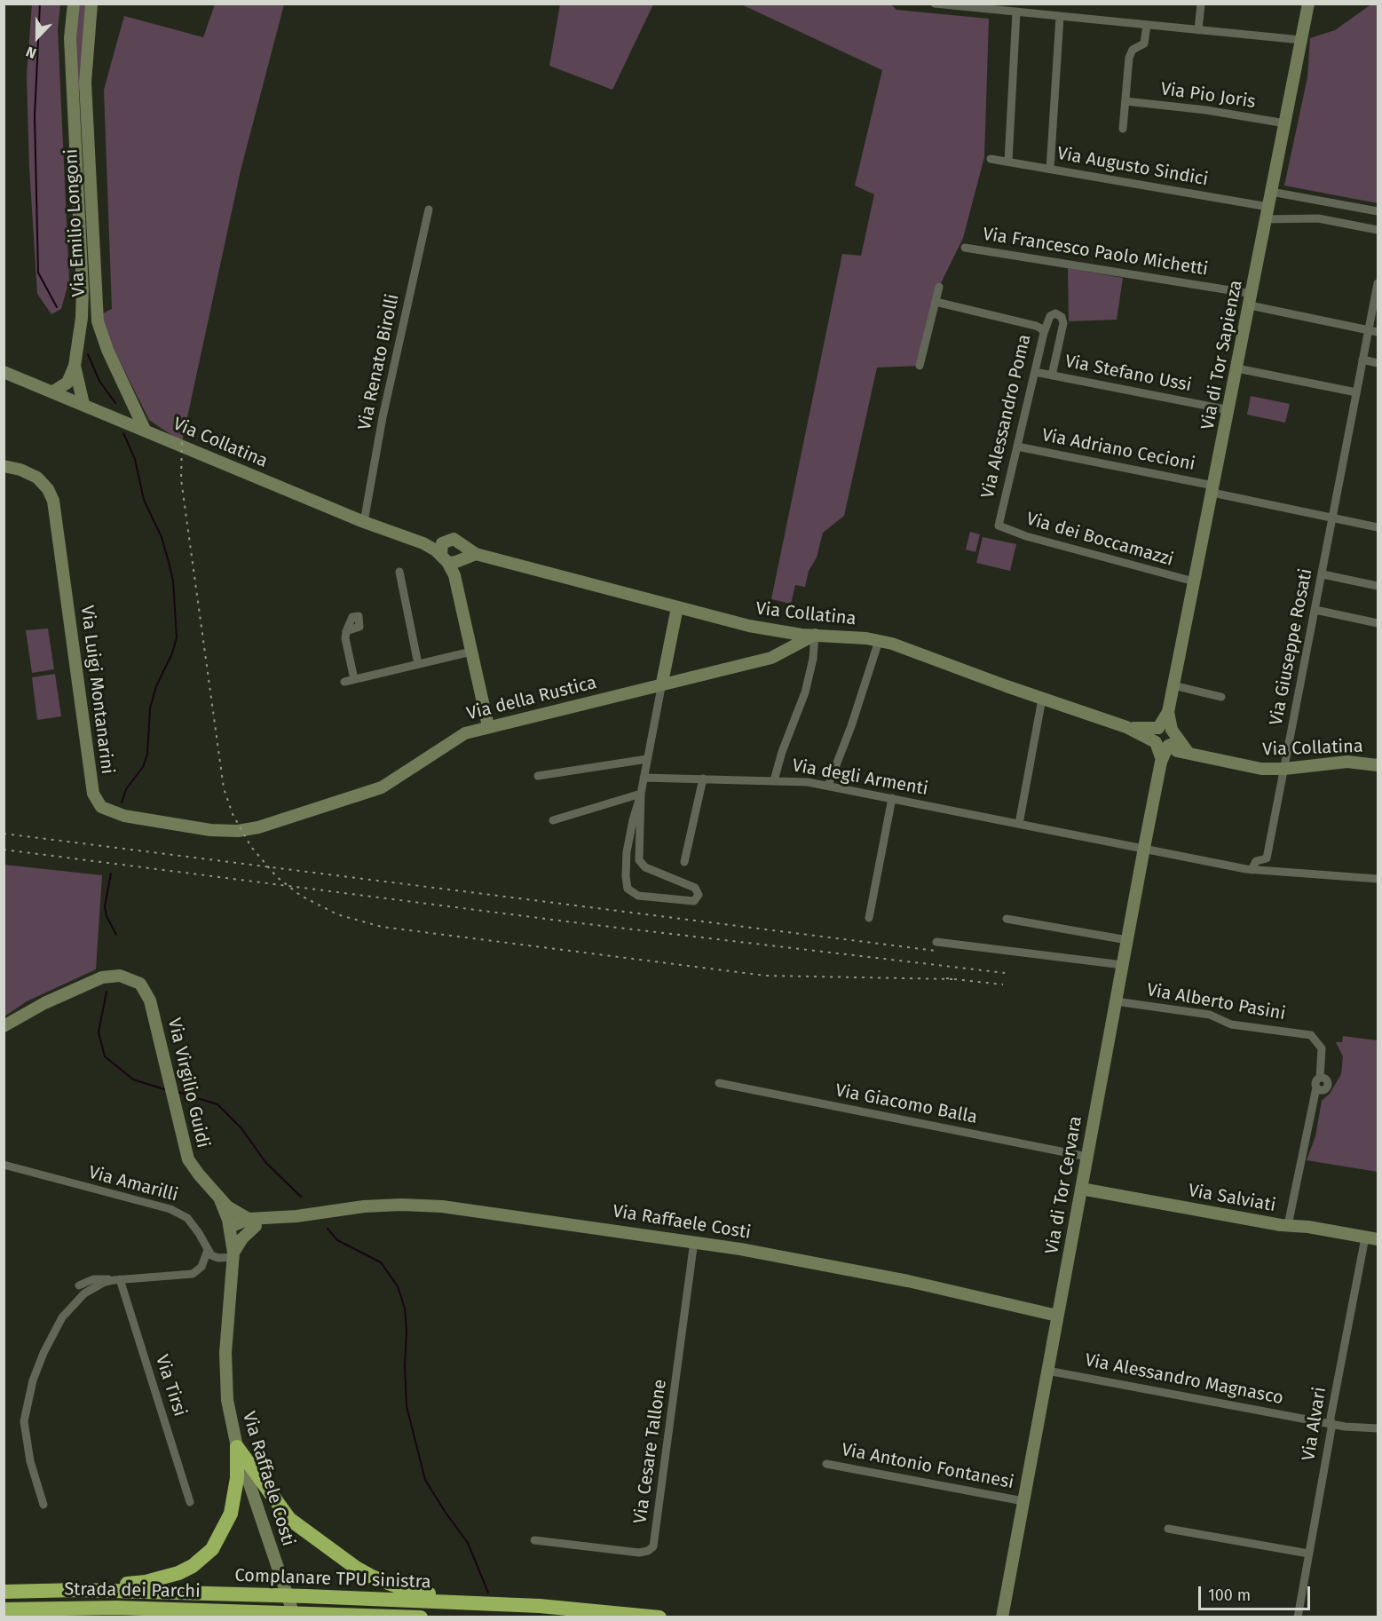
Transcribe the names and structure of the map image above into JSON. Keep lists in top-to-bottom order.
{
  "streets": {
    "highway": ["Complanare TPU sinistra", "Strada dei Parchi"],
    "street": [
      "Via Pio Joris",
      "Via Augusto Sindici",
      "Via Emilio Longoni",
      "Via Francesco Paolo Michetti",
      "Via di Tor Sapienza",
      "Via Renato Birolli",
      "Via Stefano Ussi",
      "Via Alessandro Poma",
      "Via Collatina",
      "Via Adriano Cecioni",
      "Via dei Boccamazzi",
      "Via Giuseppe Rosati",
      "Via Luigi Montanarini",
      "Via della Rustica",
      "Via degli Armenti",
      "Via Alberto Pasini",
      "Via Virgilio Guidi",
      "Via Giacomo Balla",
      "Via Amarilli",
      "Via di Tor Cervara",
      "Via Salviati",
      "Via Raffaele Costi",
      "Via Alessandro Magnasco",
      "Via Tirsi",
      "Via Alvari",
      "Via Cesare Tallone",
      "Via Antonio Fontanesi"
    ]
  },
  "crossings": [
    ["Via Pio Joris", "Via di Tor Sapienza"],
    ["Via Augusto Sindici", "Via di Tor Sapienza"],
    ["Via Emilio Longoni", "Via Collatina"],
    ["Via Francesco Paolo Michetti", "Via di Tor Sapienza"],
    ["Via di Tor Sapienza", "Via Stefano Ussi"],
    ["Via di Tor Sapienza", "Via Collatina"],
    ["Via di Tor Sapienza", "Via Adriano Cecioni"],
    ["Via di Tor Sapienza", "Via dei Boccamazzi"],
    ["Via di Tor Sapienza", "Via di Tor Cervara"],
    ["Via Renato Birolli", "Via Collatina"],
    ["Via Stefano Ussi", "Via Alessandro Poma"],
    ["Via Alessandro Poma", "Via Adriano Cecioni"],
    ["Via Alessandro Poma", "Via dei Boccamazzi"],
    ["Via Collatina", "Via Giuseppe Rosati"],
    ["Via Collatina", "Via della Rustica"],
    ["Via Collatina", "Via di Tor Cervara"],
    ["Via Adriano Cecioni", "Via Giuseppe Rosati"],
    ["Via Luigi Montanarini", "Via della Rustica"],
    ["Via degli Armenti", "Via di Tor Cervara"],
    ["Via Alberto Pasini", "Via di Tor Cervara"],
    ["Via Alberto Pasini", "Via Salviati"],
    ["Via Virgilio Guidi", "Via Raffaele Costi"],
    ["Via Giacomo Balla", "Via di Tor Cervara"],
    ["Via di Tor Cervara", "Via Salviati"],
    ["Via di Tor Cervara", "Via Raffaele Costi"],
    ["Via di Tor Cervara", "Via Alessandro Magnasco"],
    ["Via di Tor Cervara", "Via Antonio Fontanesi"],
    ["Via Salviati", "Via Alvari"],
    ["Via Raffaele Costi", "Via Cesare Tallone"],
    ["Via Alessandro Magnasco", "Via Alvari"]
  ],
  "scale_bar": "100 m",
  "north": "bottom"
}
